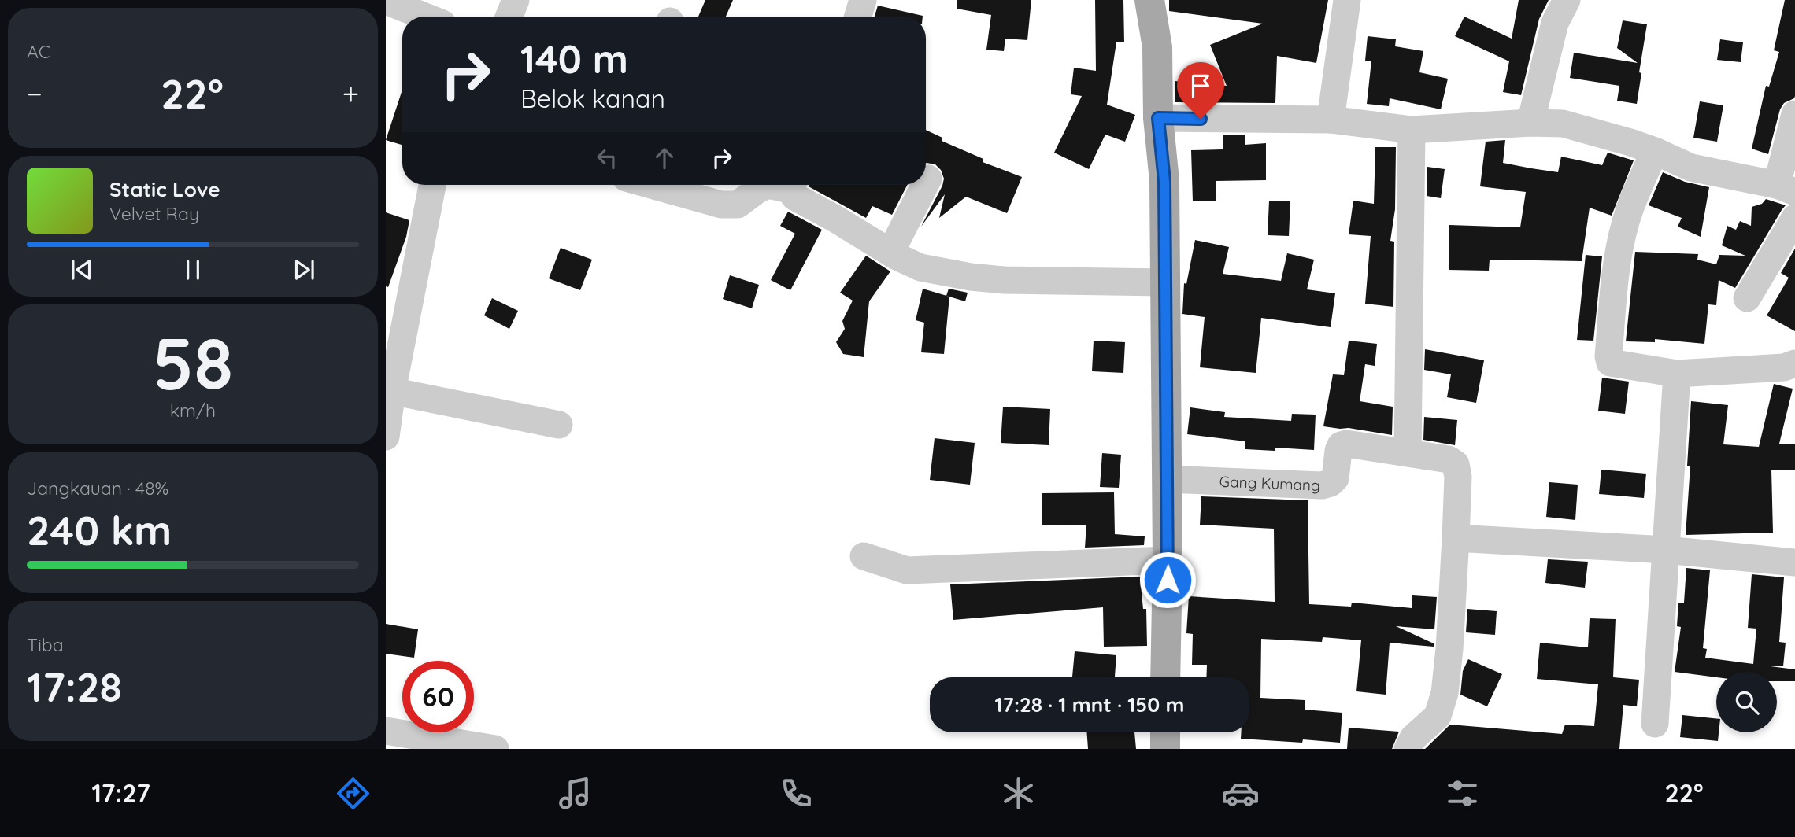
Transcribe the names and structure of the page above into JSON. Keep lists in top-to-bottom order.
{
  "streets": {
    "street": ["Gang Kumang"]
  },
  "page": {
    "tile": [
      "AC",
      ["58", "km/h"],
      ["Jangkauan · 48%", "240 km"],
      ["Tiba", "17:28"]
    ],
    "turn": ["140 m", "Belok kanan"],
    "heat": ["−", "22°", "+"],
    "song": ["Static Love", "Velvet Ray"],
    "limit": "60",
    "trip": "17:28 · 1 mnt · 150 m",
    "tabs": ["17:27", "22°"]
  }
}
